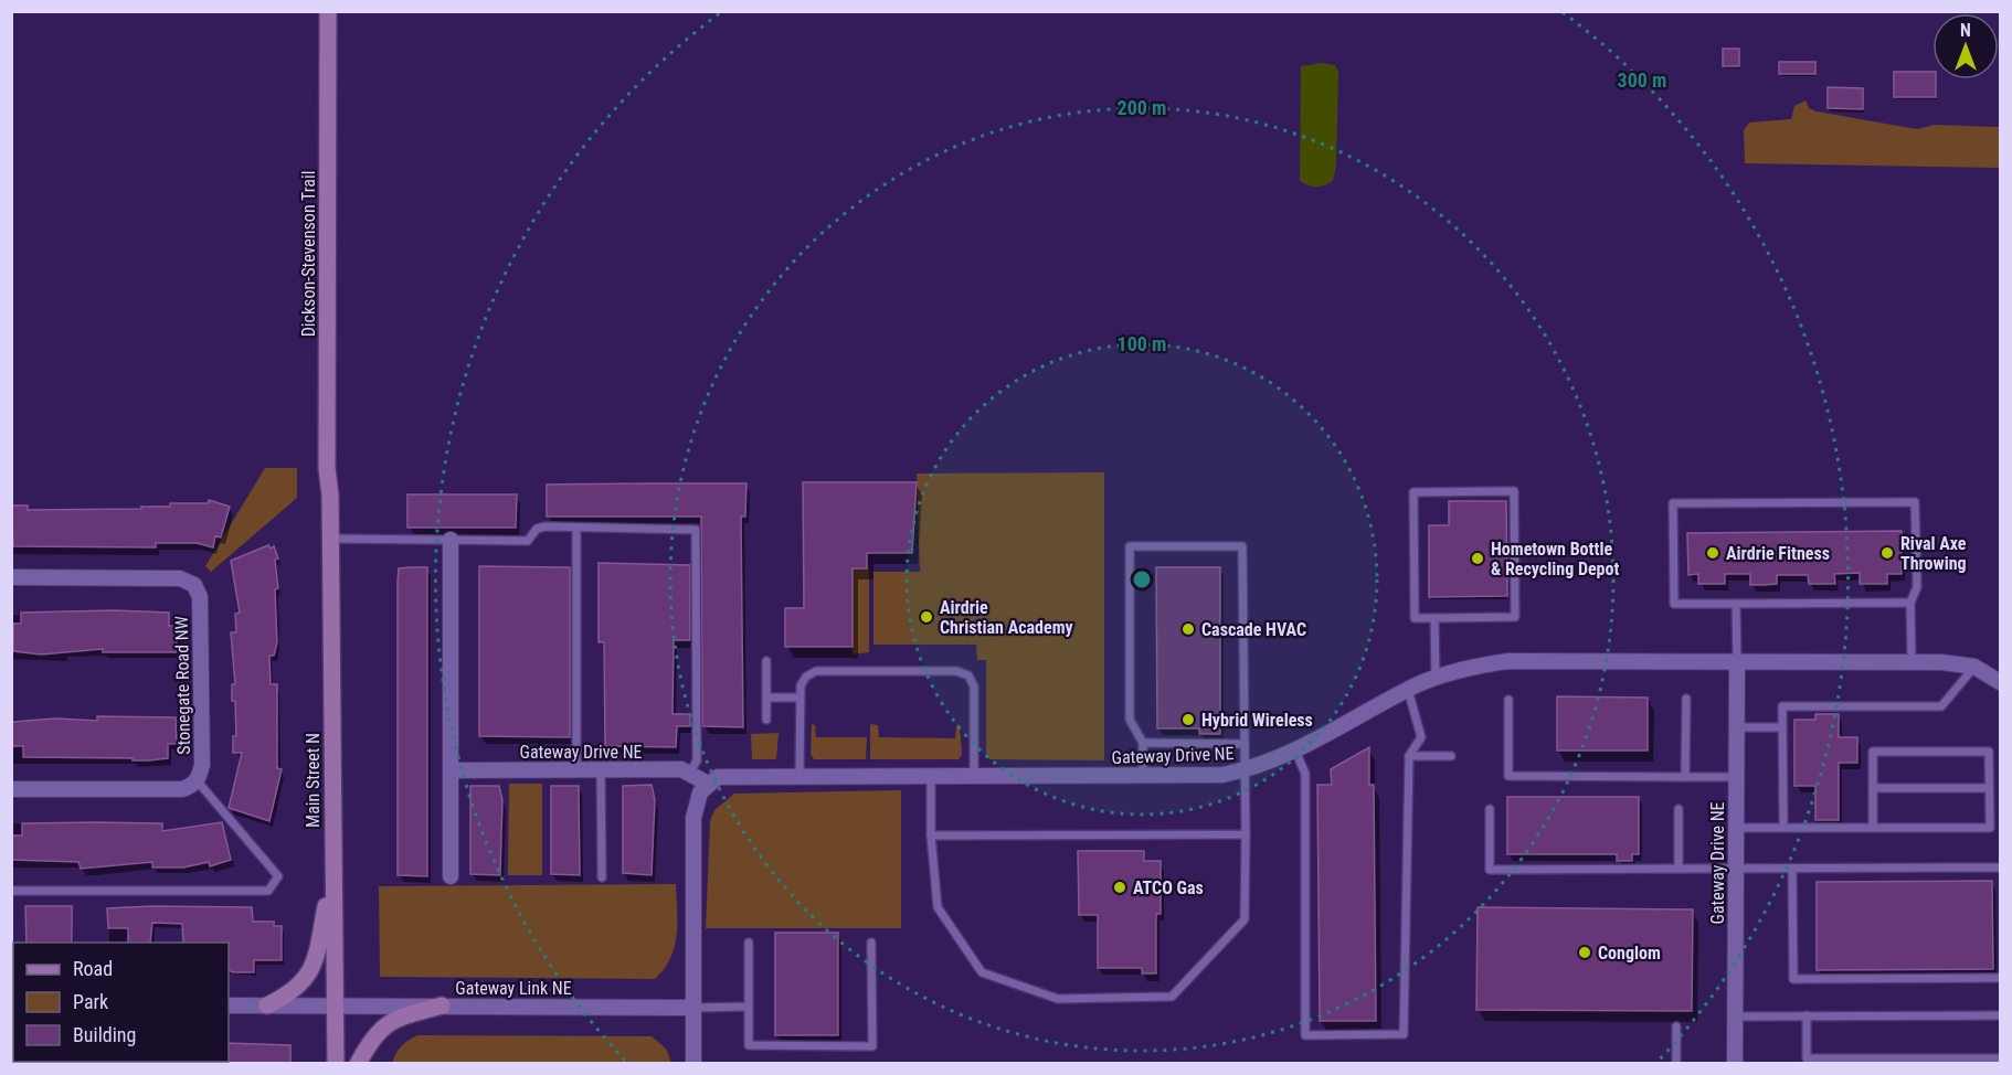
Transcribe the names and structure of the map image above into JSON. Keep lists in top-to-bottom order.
{
  "streets": {
    "street": [
      "Dickson-Stevenson Trail",
      "Stonegate Road NW",
      "Gateway Drive NE",
      "Main Street N",
      "Gateway Link NE"
    ]
  },
  "crossings": [
    ["Dickson-Stevenson Trail", "Main Street N"],
    ["Main Street N", "Gateway Link NE"]
  ],
  "places": [
    "Airdrie Fitness",
    "Rival Axe Throwing",
    "Hometown Bottle & Recycling Depot",
    "Airdrie Christian Academy",
    "Cascade HVAC",
    "Hybrid Wireless",
    "ATCO Gas",
    "Conglom"
  ],
  "legend": ["Road", "Park", "Building"],
  "north": "top",
  "rings": ["300 m", "200 m", "100 m"]
}
